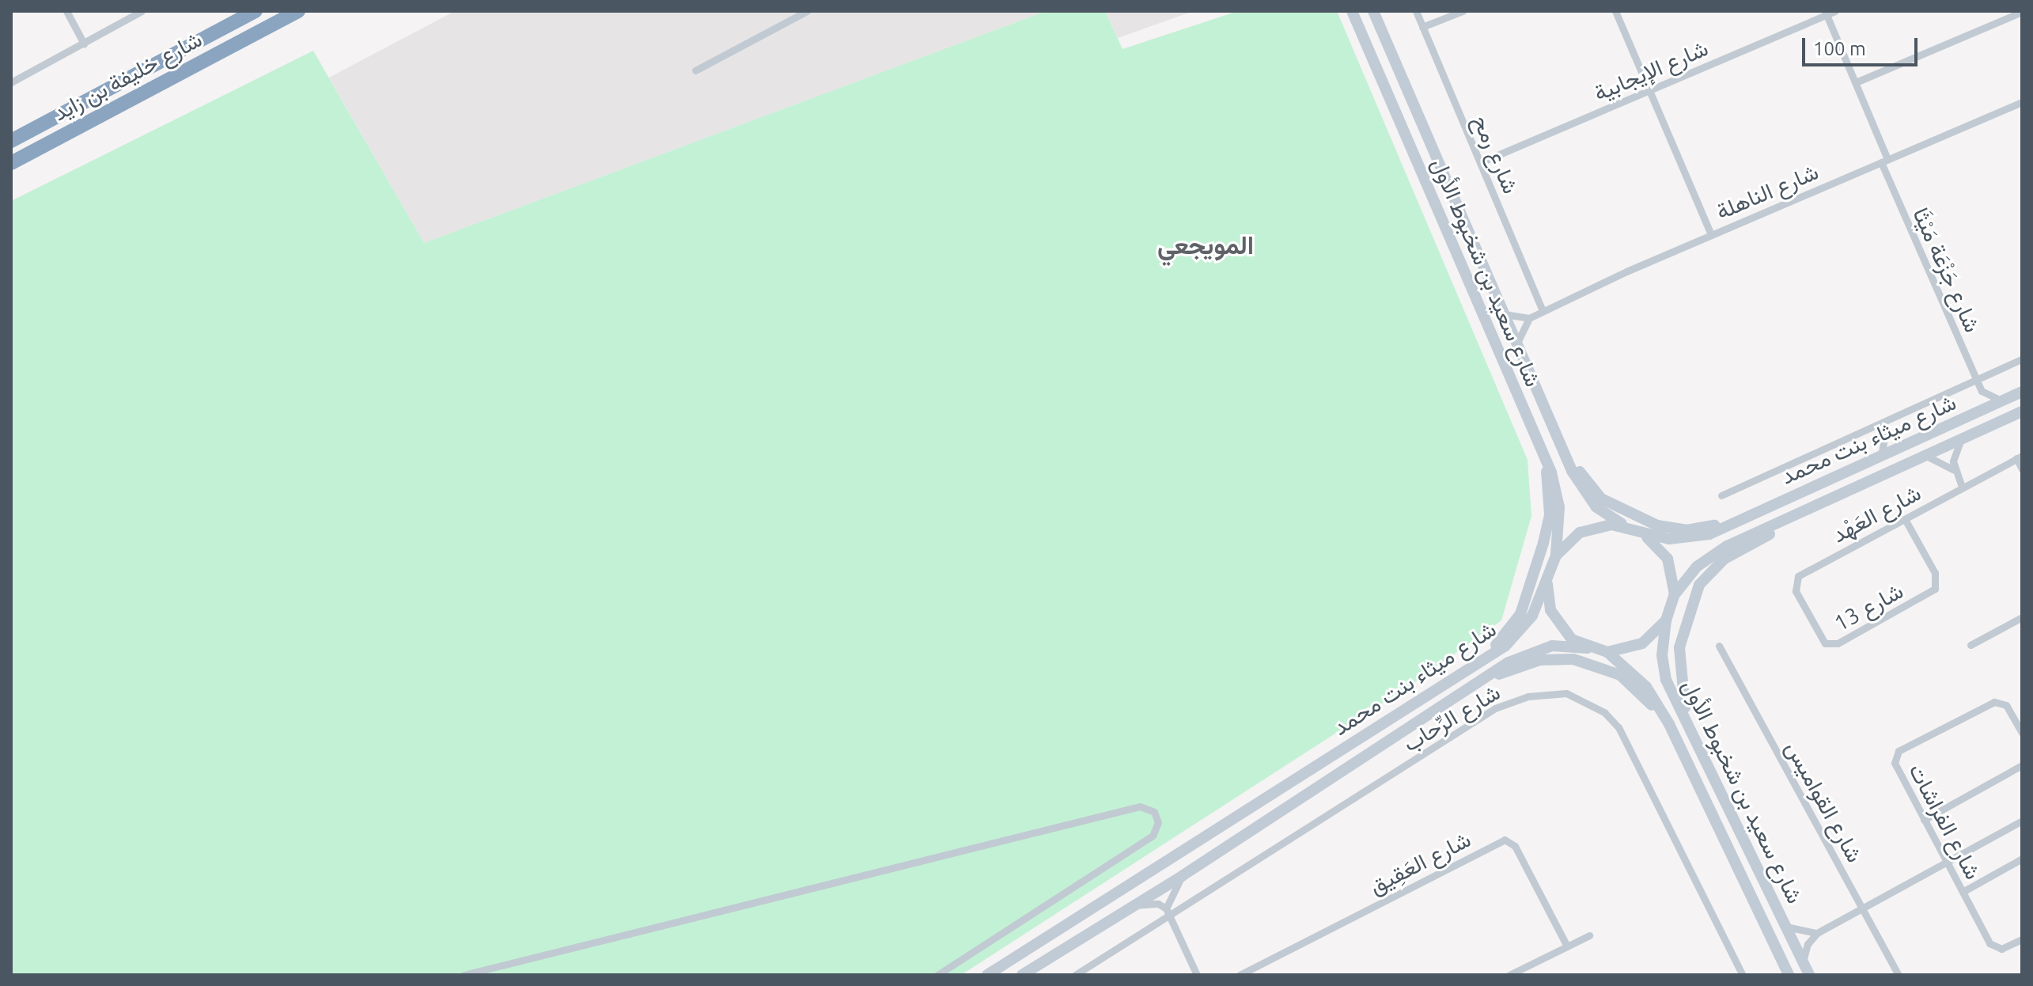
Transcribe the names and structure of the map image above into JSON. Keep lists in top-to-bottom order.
{
  "streets": {
    "highway": ["شارع خليفة بن زايد"],
    "main road": ["شارع سعيد بن شخبوط الأول", "شارع ميثاء بنت محمد"],
    "street": [
      "شارع الإيجابية",
      "شارع رمح",
      "شارع الناهلة",
      "شارع جَزْعَة مَيْثَا",
      "شارع العَهْد",
      "شارع 13",
      "شارع الرِّحاب",
      "شارع القواميس",
      "شارع الفراشات",
      "شارع العَقِيق"
    ]
  },
  "crossings": [
    ["شارع الإيجابية", "شارع رمح"],
    ["شارع الإيجابية", "شارع جَزْعَة مَيْثَا"],
    ["شارع رمح", "شارع الناهلة"],
    ["شارع الناهلة", "شارع جَزْعَة مَيْثَا"],
    ["شارع سعيد بن شخبوط الأول", "شارع ميثاء بنت محمد"],
    ["شارع ميثاء بنت محمد", "شارع العَهْد"],
    ["شارع العَهْد", "شارع 13"]
  ],
  "districts": ["المويجعي"],
  "scale_bar": "100 m"
}
